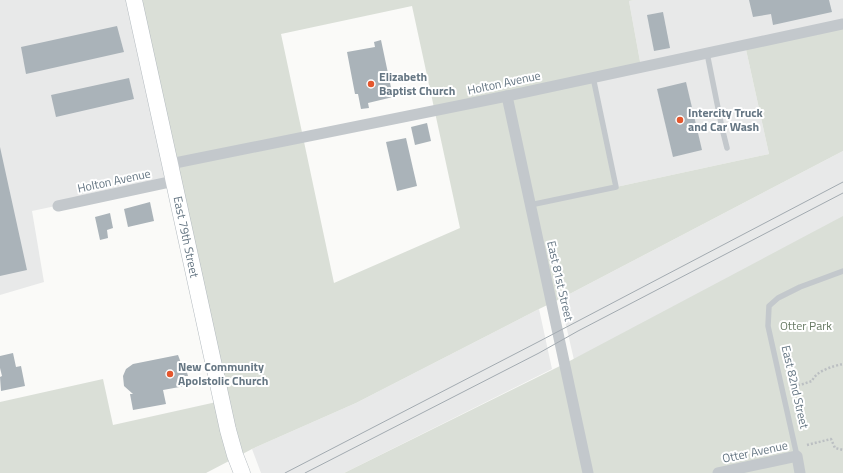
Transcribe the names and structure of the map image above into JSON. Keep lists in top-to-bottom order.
{
  "streets": {
    "main road": ["East 79th Street"],
    "street": [
      "Holton Avenue",
      "East 81st Street",
      "East 82nd Street",
      "Otter Avenue"
    ]
  },
  "crossings": [
    ["Holton Avenue", "East 79th Street"],
    ["Holton Avenue", "East 81st Street"],
    ["East 82nd Street", "Otter Avenue"]
  ],
  "parks": ["Otter Park"],
  "places": ["Elizabeth Baptist Church", "Intercity Truck and Car Wash", "New Community Apolstolic Church"]
}
